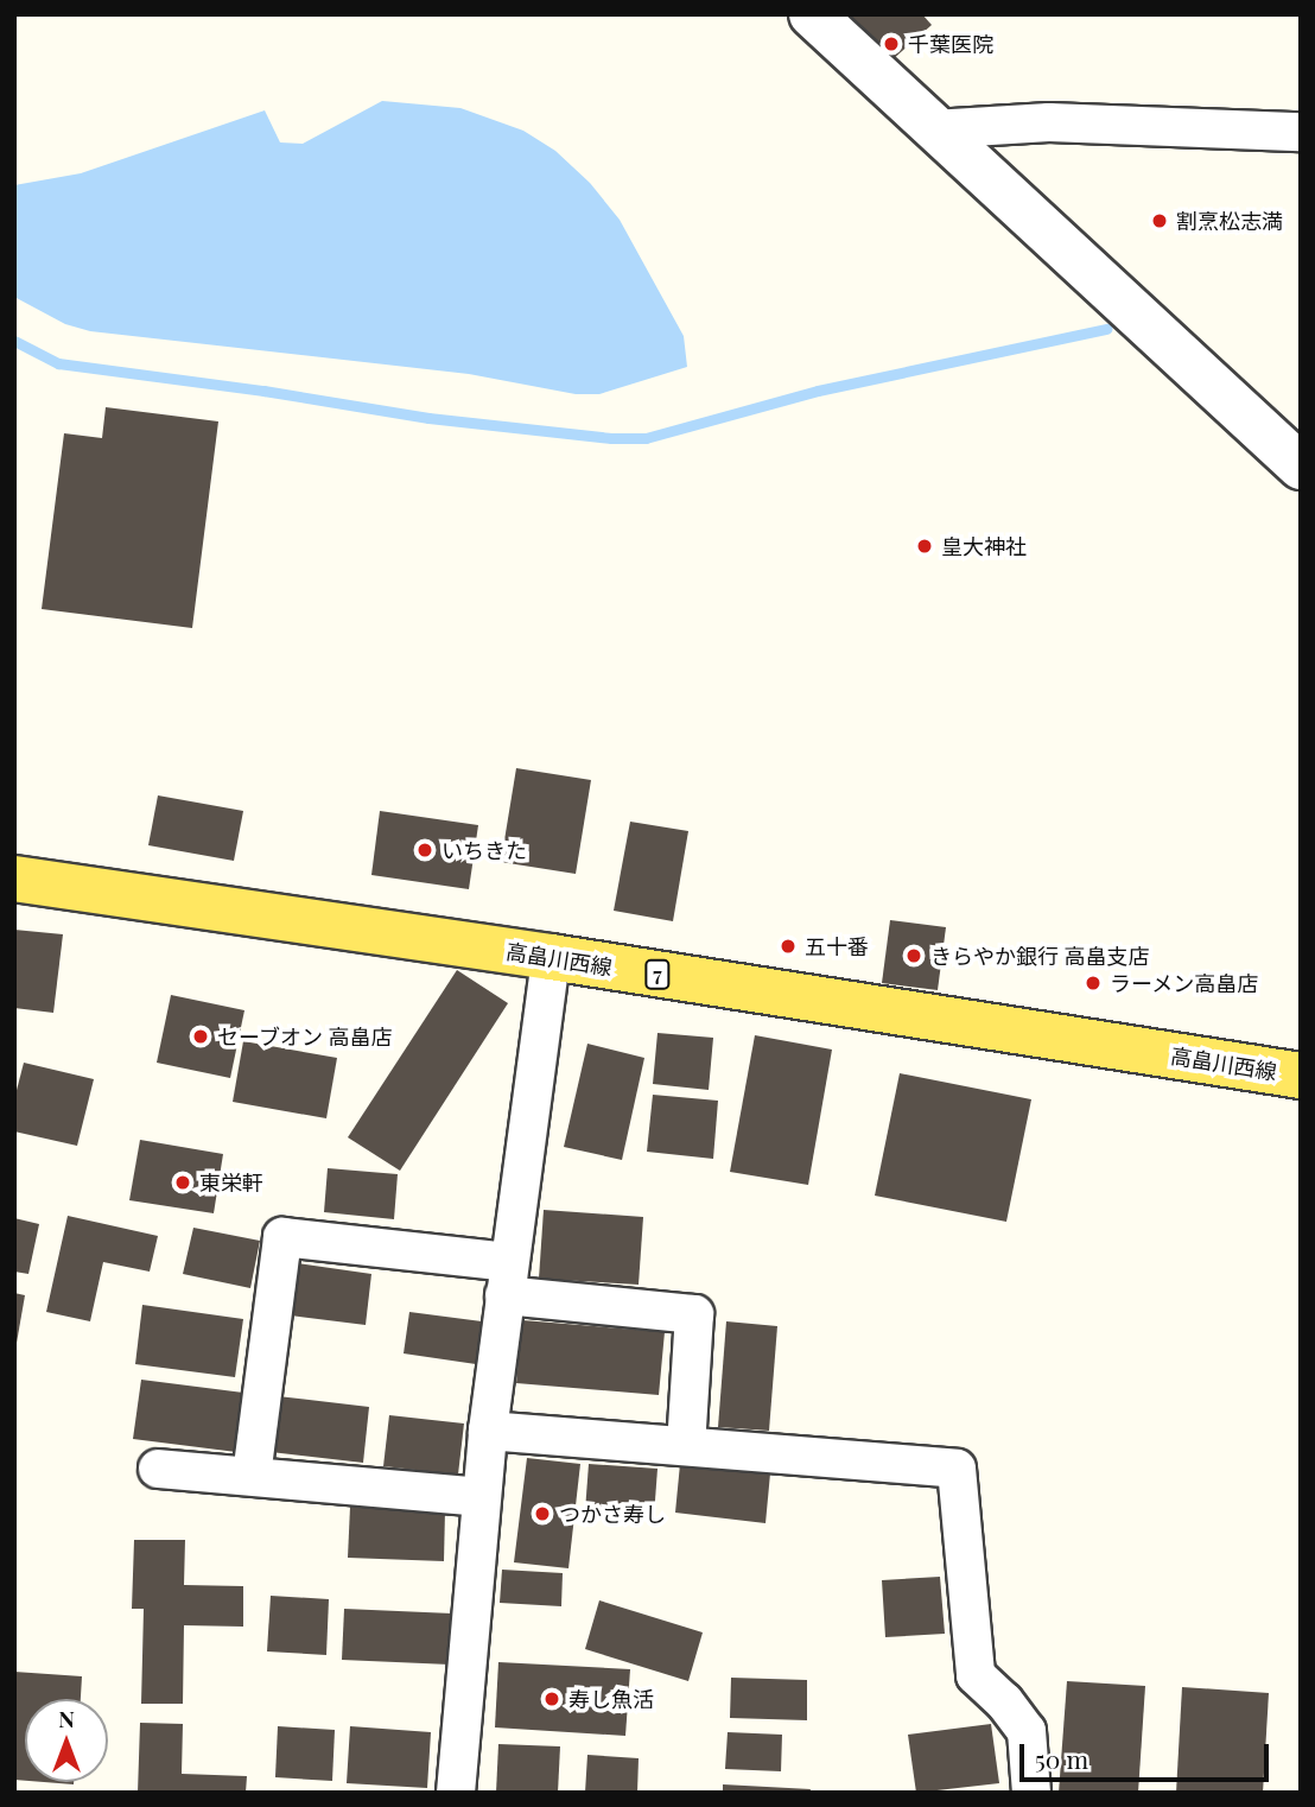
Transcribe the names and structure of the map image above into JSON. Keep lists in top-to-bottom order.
{
  "streets": {
    "main road": ["高畠川西線", "7"]
  },
  "places": [
    "千葉医院",
    "割烹松志満",
    "皇大神社",
    "いちきた",
    "五十番",
    "きらやか銀行 高畠支店",
    "ラーメン高畠店",
    "セーブオン 高畠店",
    "東栄軒",
    "つかさ寿し",
    "寿し魚活"
  ],
  "scale_bar": "50 m",
  "north": "top"
}
